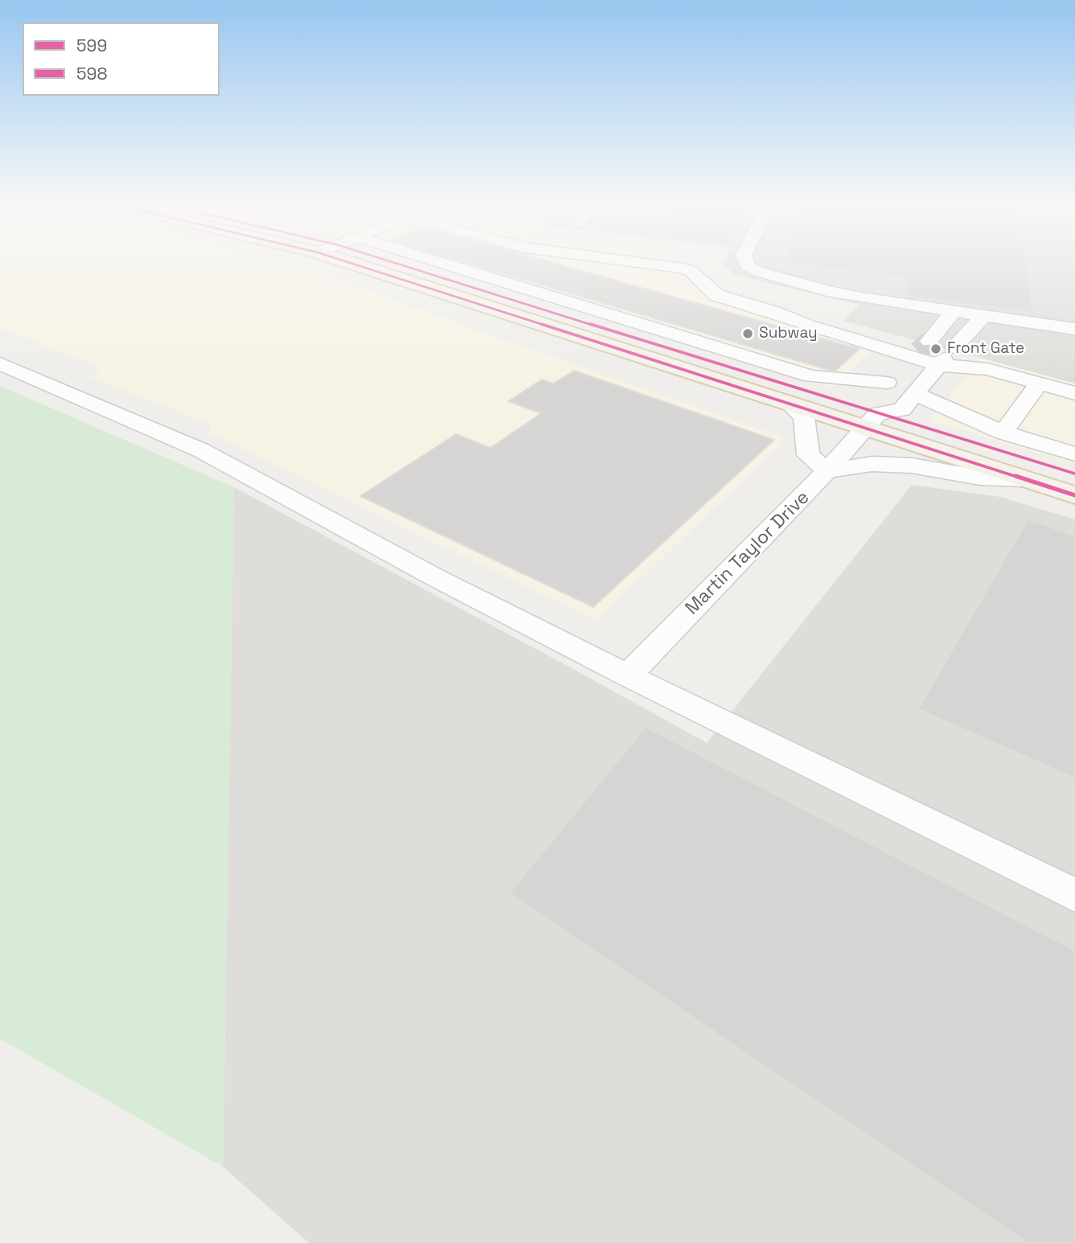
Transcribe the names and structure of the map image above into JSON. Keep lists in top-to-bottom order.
{
  "streets": {
    "street": ["Martin Taylor Drive"]
  },
  "places": ["Subway", "Front Gate"],
  "lines": ["transit line 599", "transit line 598"],
  "legend": ["599", "598"]
}
